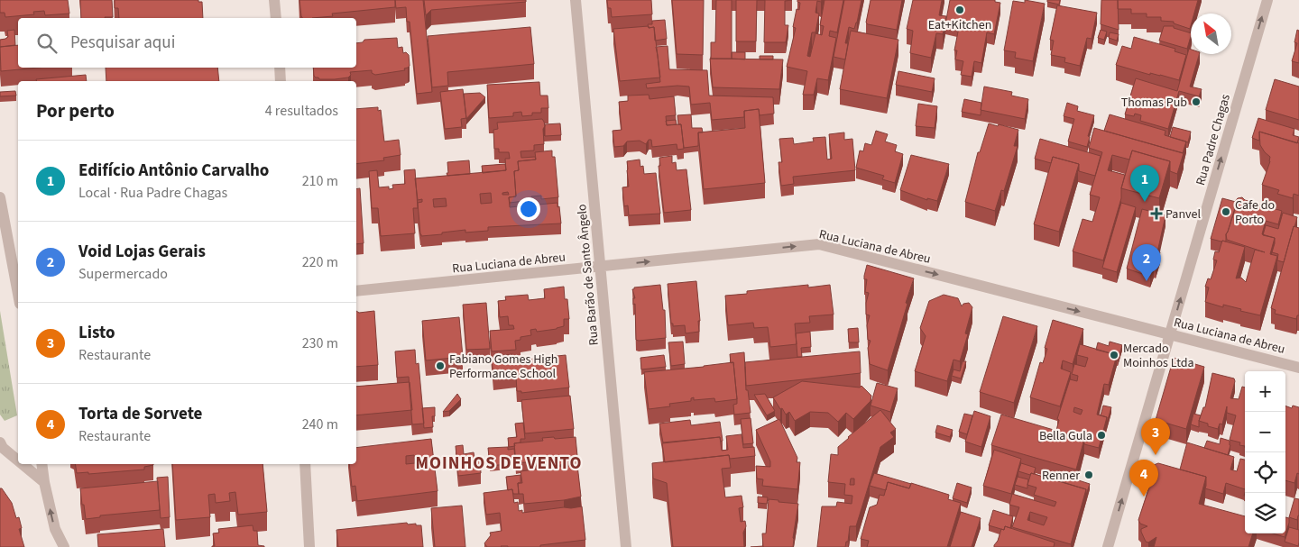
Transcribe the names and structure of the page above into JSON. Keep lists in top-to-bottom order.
{
  "streets": {
    "street": ["Rua Padre Chagas", "Rua Luciana de Abreu", "Rua Barão de Santo Ângelo"]
  },
  "crossings": [
    ["Rua Padre Chagas", "Rua Luciana de Abreu"],
    ["Rua Luciana de Abreu", "Rua Barão de Santo Ângelo"]
  ],
  "one_way": ["Rua Padre Chagas", "Rua Luciana de Abreu"],
  "districts": ["MOINHOS DE VENTO"],
  "places": {
    "other": [
      "Eat+Kitchen",
      "Thomas Pub",
      "Cafe do Porto",
      "Mercado Moinhos Ltda",
      "Fabiano Gomes High Performance School",
      "Bella Gula",
      "Renner"
    ],
    "health": ["Panvel"]
  },
  "north": "top left",
  "page": {
    "search": "Pesquisar aqui",
    "heading": ["Por perto", "4 resultados"],
    "list": [
      {
        "mark": "1",
        "name": "Edifício Antônio Carvalho",
        "note": "Local · Rua Padre Chagas",
        "value": "210 m"
      },
      {
        "mark": "2",
        "name": "Void Lojas Gerais",
        "note": "Supermercado",
        "value": "220 m"
      },
      {
        "mark": "3",
        "name": "Listo",
        "note": "Restaurante",
        "value": "230 m"
      },
      {
        "mark": "4",
        "name": "Torta de Sorvete",
        "note": "Restaurante",
        "value": "240 m"
      }
    ],
    "pins": [
      "1",
      "2",
      "3",
      "4"
    ],
    "map_buttons": ["+", "−"]
  }
}
